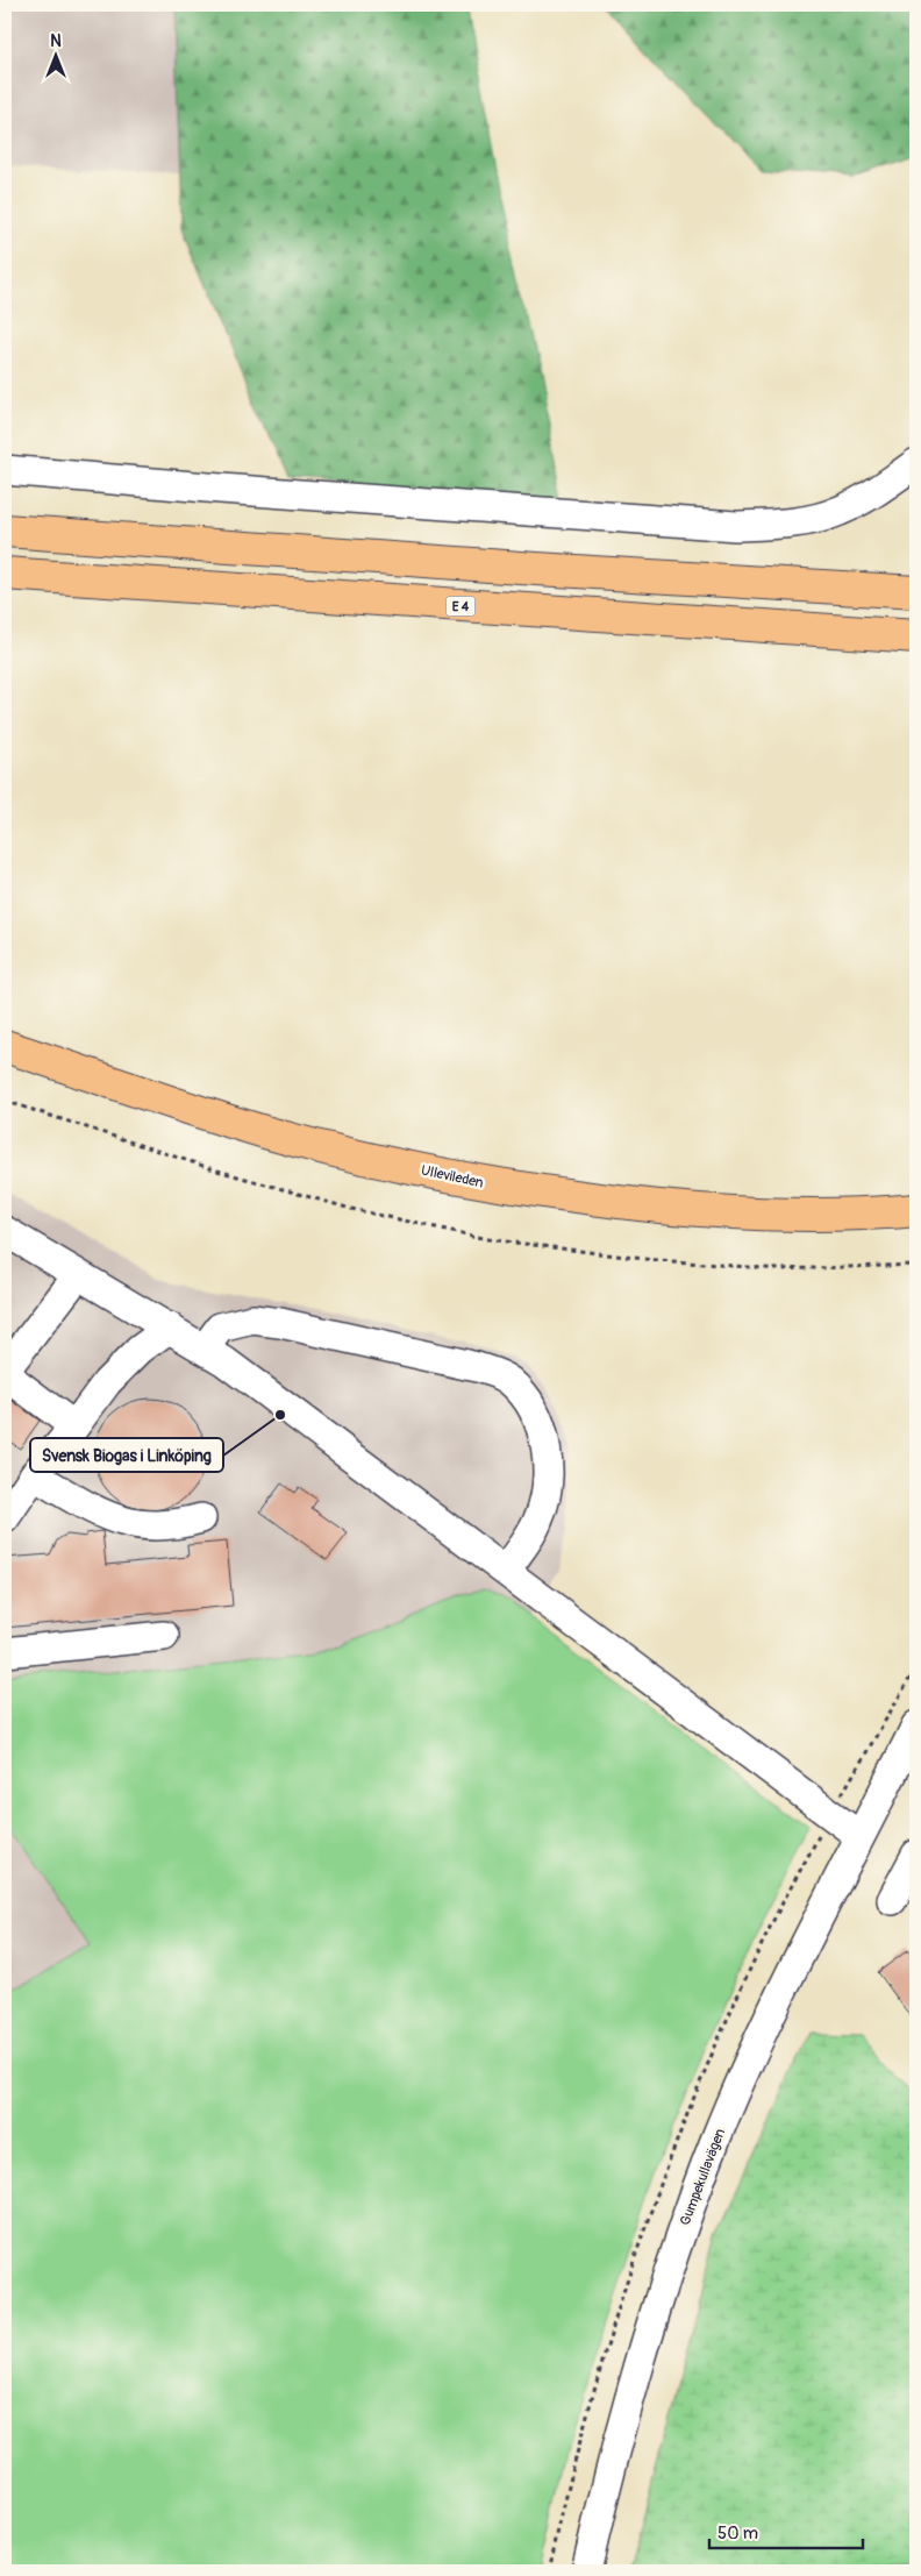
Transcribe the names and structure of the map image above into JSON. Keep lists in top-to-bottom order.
{
  "streets": {
    "main road": ["E 4", "Ullevileden"],
    "street": ["Gumpekullavägen"]
  },
  "places": ["Svensk Biogas i Linköping"],
  "scale_bar": "50 m",
  "north": "top"
}
